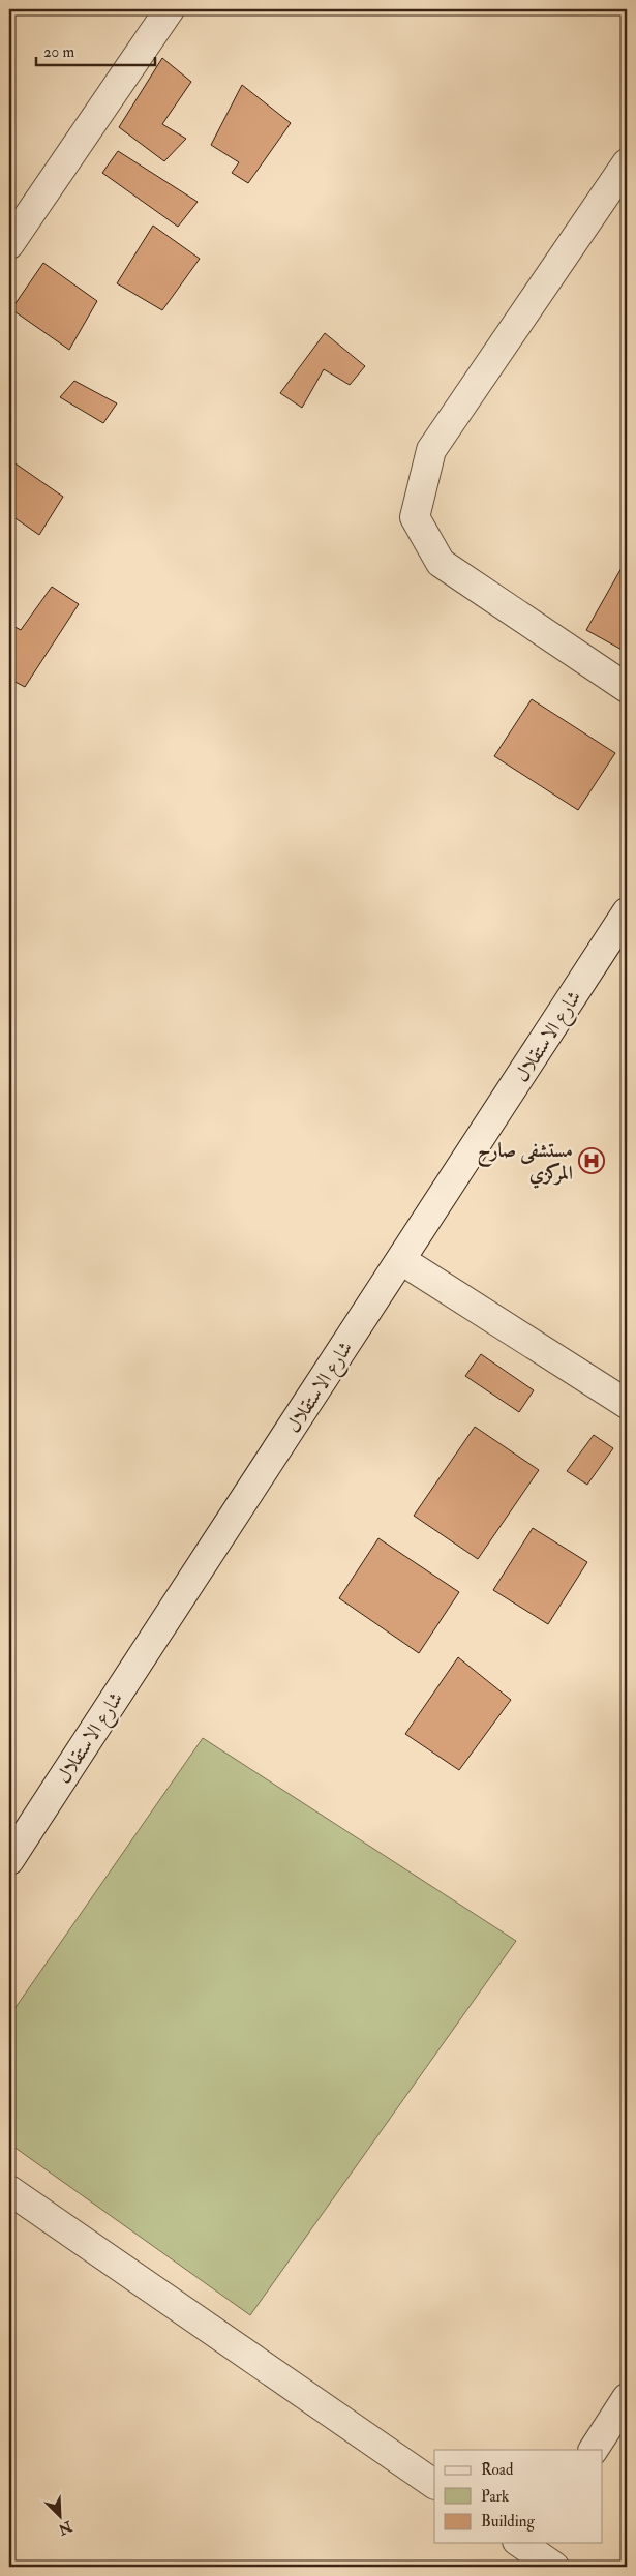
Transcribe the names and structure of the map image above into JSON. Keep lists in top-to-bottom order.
{
  "streets": {
    "street": ["شارع الاستقلال"]
  },
  "places": {
    "hospital": ["مستشفى صارح المركزي"]
  },
  "legend": ["Road", "Park", "Building"],
  "scale_bar": "20 m",
  "north": "bottom right"
}
